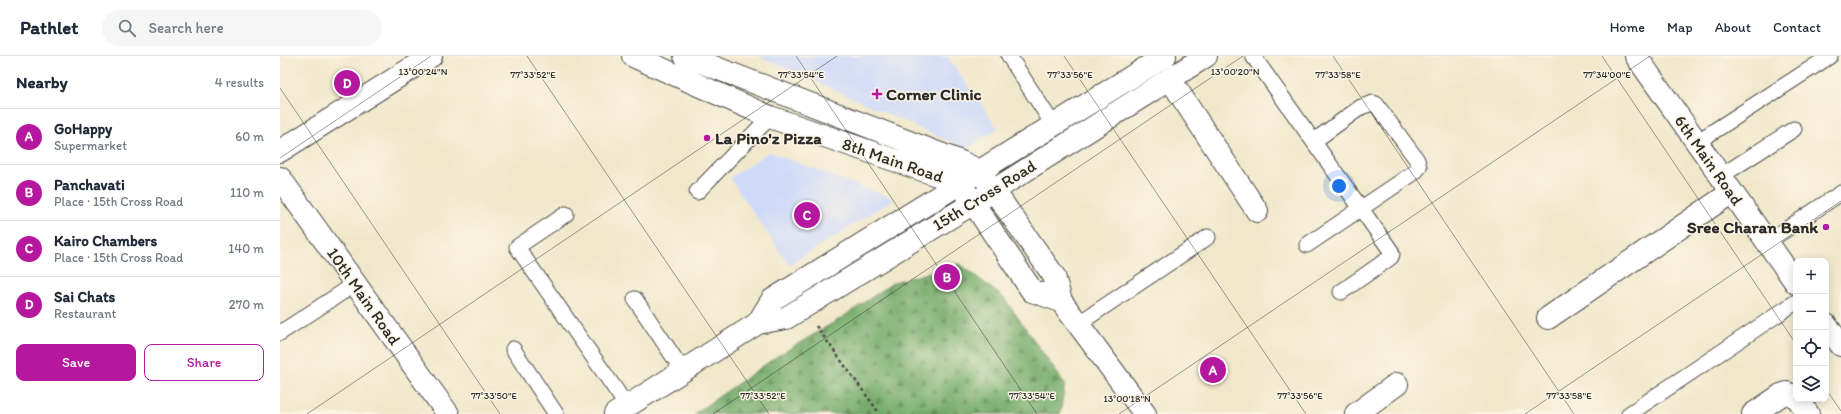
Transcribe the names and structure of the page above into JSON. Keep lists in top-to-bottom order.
{
  "streets": {
    "street": [
      "8th Main Road",
      "6th Main Road",
      "15th Cross Road",
      "10th Main Road"
    ]
  },
  "crossings": [
    ["8th Main Road", "15th Cross Road"]
  ],
  "places": {
    "health": ["Corner Clinic"],
    "other": ["La Pino'z Pizza", "Sree Charan Bank"]
  },
  "page": {
    "header": "Pathlet",
    "search": "Search here",
    "nav": [
      "Home",
      "Map",
      "About",
      "Contact"
    ],
    "heading": ["Nearby", "4 results"],
    "pins": [
      "D",
      "C",
      "B",
      "A"
    ],
    "list": [
      {
        "mark": "A",
        "name": "GoHappy",
        "note": "Supermarket",
        "value": "60 m"
      },
      {
        "mark": "B",
        "name": "Panchavati",
        "note": "Place · 15th Cross Road",
        "value": "110 m"
      },
      {
        "mark": "C",
        "name": "Kairo Chambers",
        "note": "Place · 15th Cross Road",
        "value": "140 m"
      },
      {
        "mark": "D",
        "name": "Sai Chats",
        "note": "Restaurant",
        "value": "270 m"
      }
    ],
    "map_buttons": ["+", "−"],
    "buttons": ["Save", "Share"]
  },
  "coordinates": [
    "13°00'24\"N",
    "13°00'20\"N",
    "77°33'52\"E",
    "77°33'54\"E",
    "77°33'56\"E",
    "77°33'58\"E",
    "77°34'00\"E",
    "77°33'50\"E",
    "13°00'18\"N"
  ]
}
